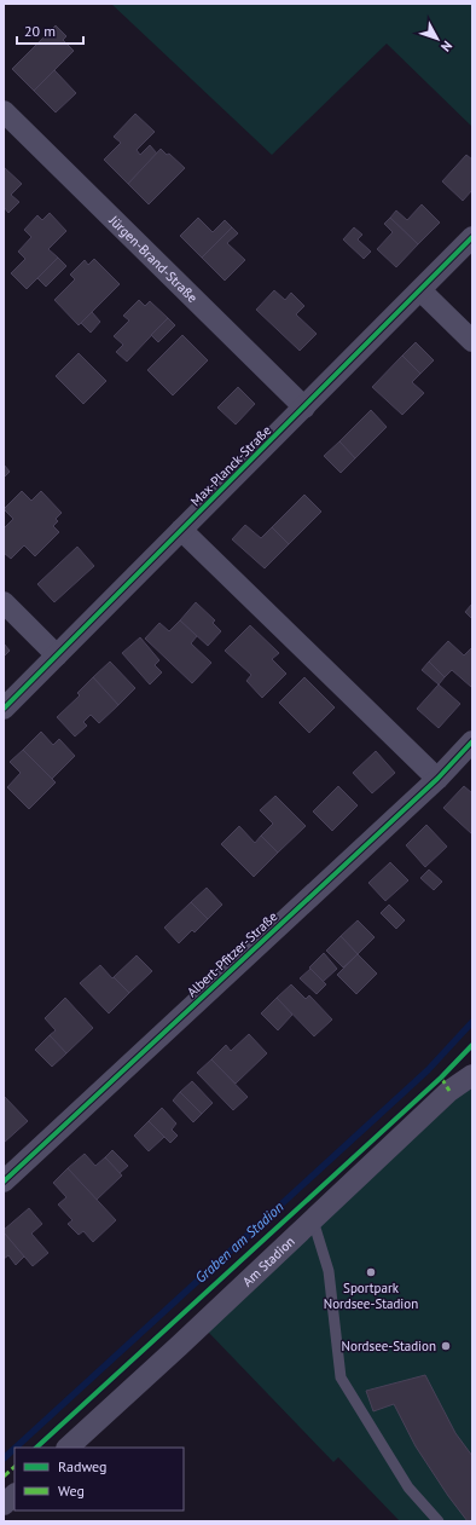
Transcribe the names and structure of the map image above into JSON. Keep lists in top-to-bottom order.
{
  "streets": {
    "street": [
      "Jürgen-Brand-Straße",
      "Max-Planck-Straße",
      "Albert-Pfitzer-Straße",
      "Am Stadion"
    ]
  },
  "crossings": [
    ["Jürgen-Brand-Straße", "Max-Planck-Straße"]
  ],
  "water": ["Graben am Stadion"],
  "places": ["Sportpark Nordsee-Stadion", "Nordsee-Stadion"],
  "legend": ["Radweg", "Weg"],
  "scale_bar": "20 m",
  "north": "bottom right"
}
